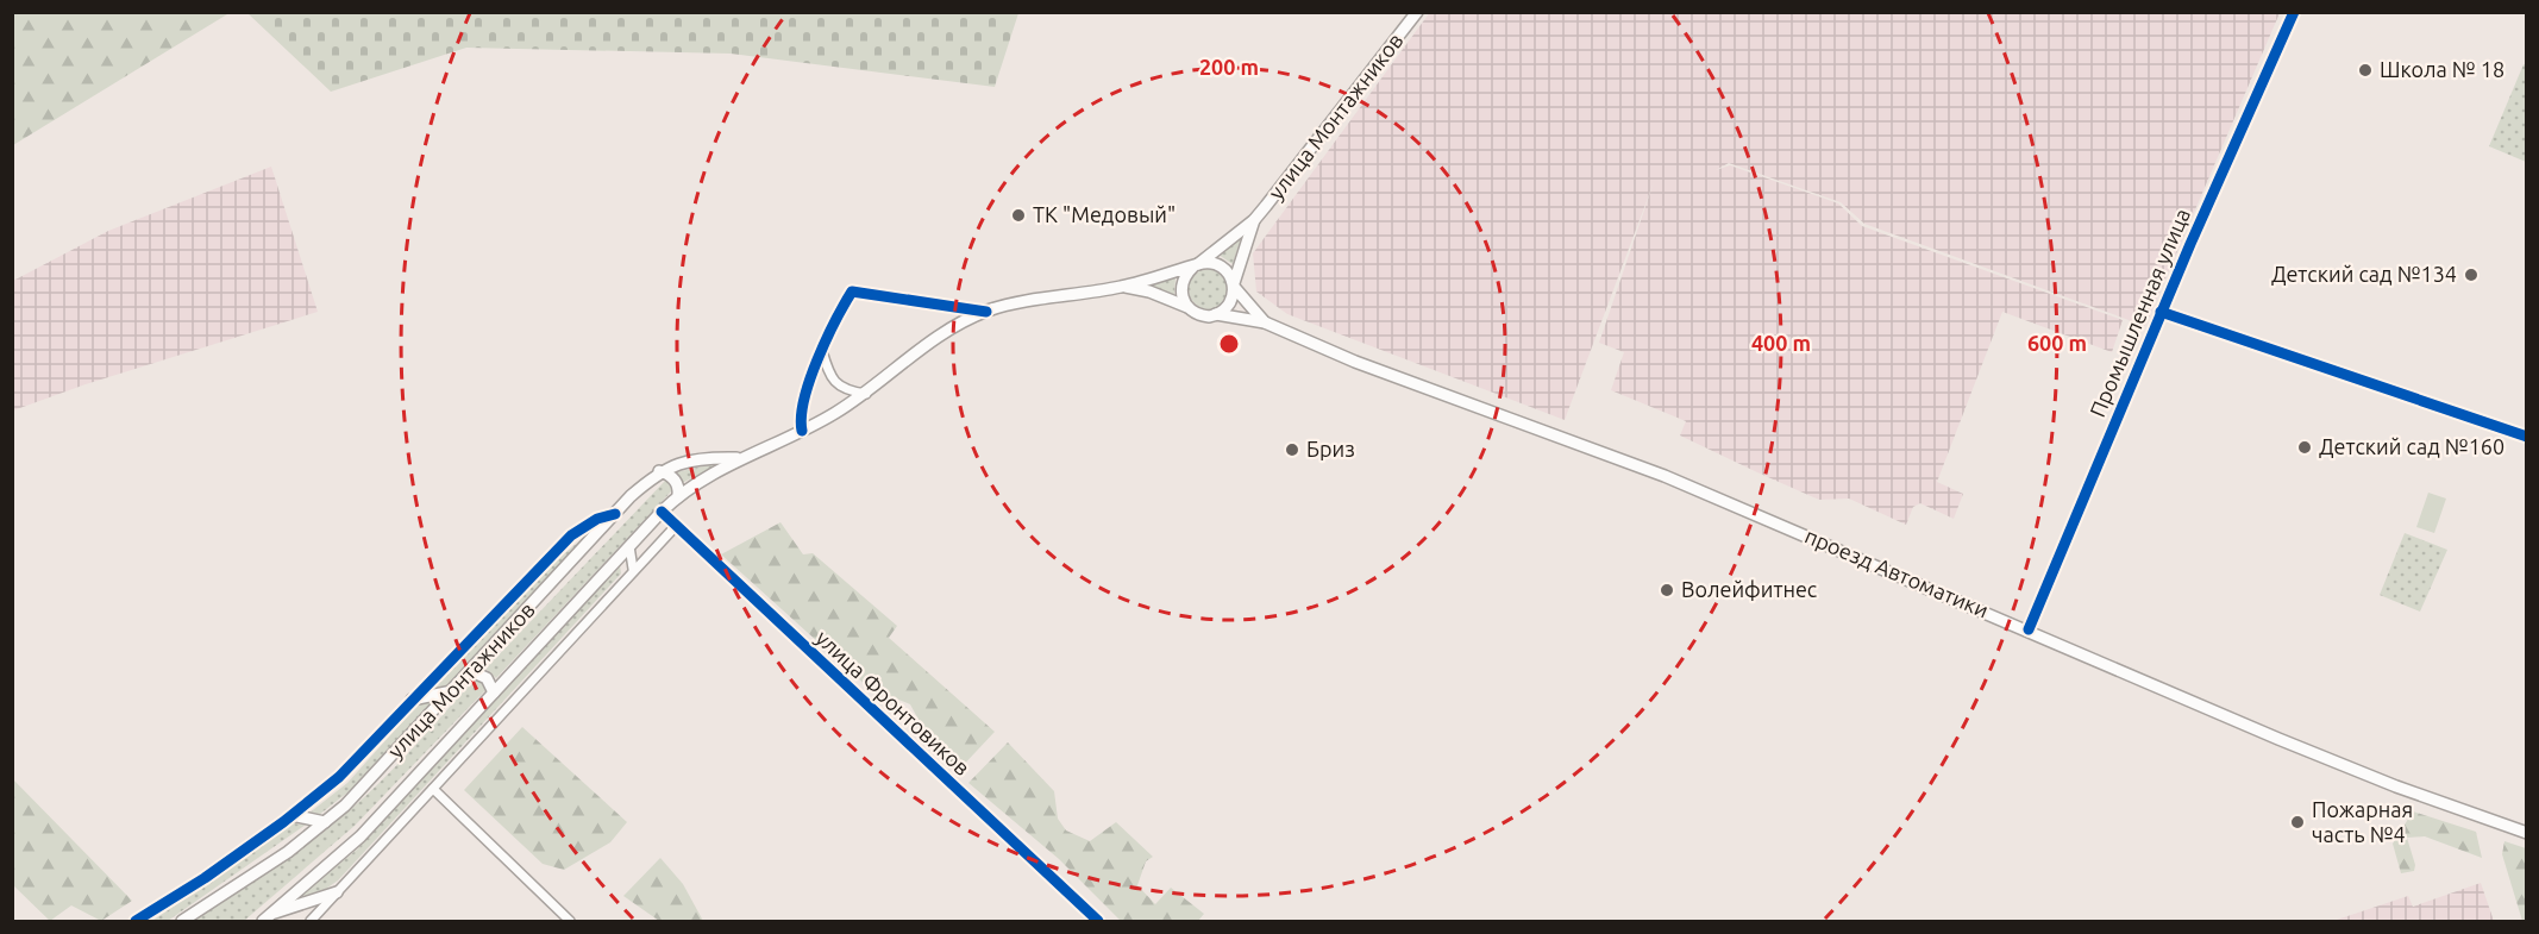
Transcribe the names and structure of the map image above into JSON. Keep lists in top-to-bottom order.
{
  "streets": {
    "main road": ["улица Монтажников", "проезд Автоматики"],
    "street": ["Промышленная улица", "улица Фронтовиков"]
  },
  "crossings": [
    ["улица Монтажников", "проезд Автоматики"],
    ["улица Монтажников", "улица Фронтовиков"],
    ["Промышленная улица", "проезд Автоматики"]
  ],
  "places": [
    "Школа № 18",
    "ТК \"Медовый\"",
    "Детский сад №134",
    "Детский сад №160",
    "Бриз",
    "Волейфитнес",
    "Пожарная часть №4"
  ],
  "rings": ["200 m", "400 m", "600 m"]
}
